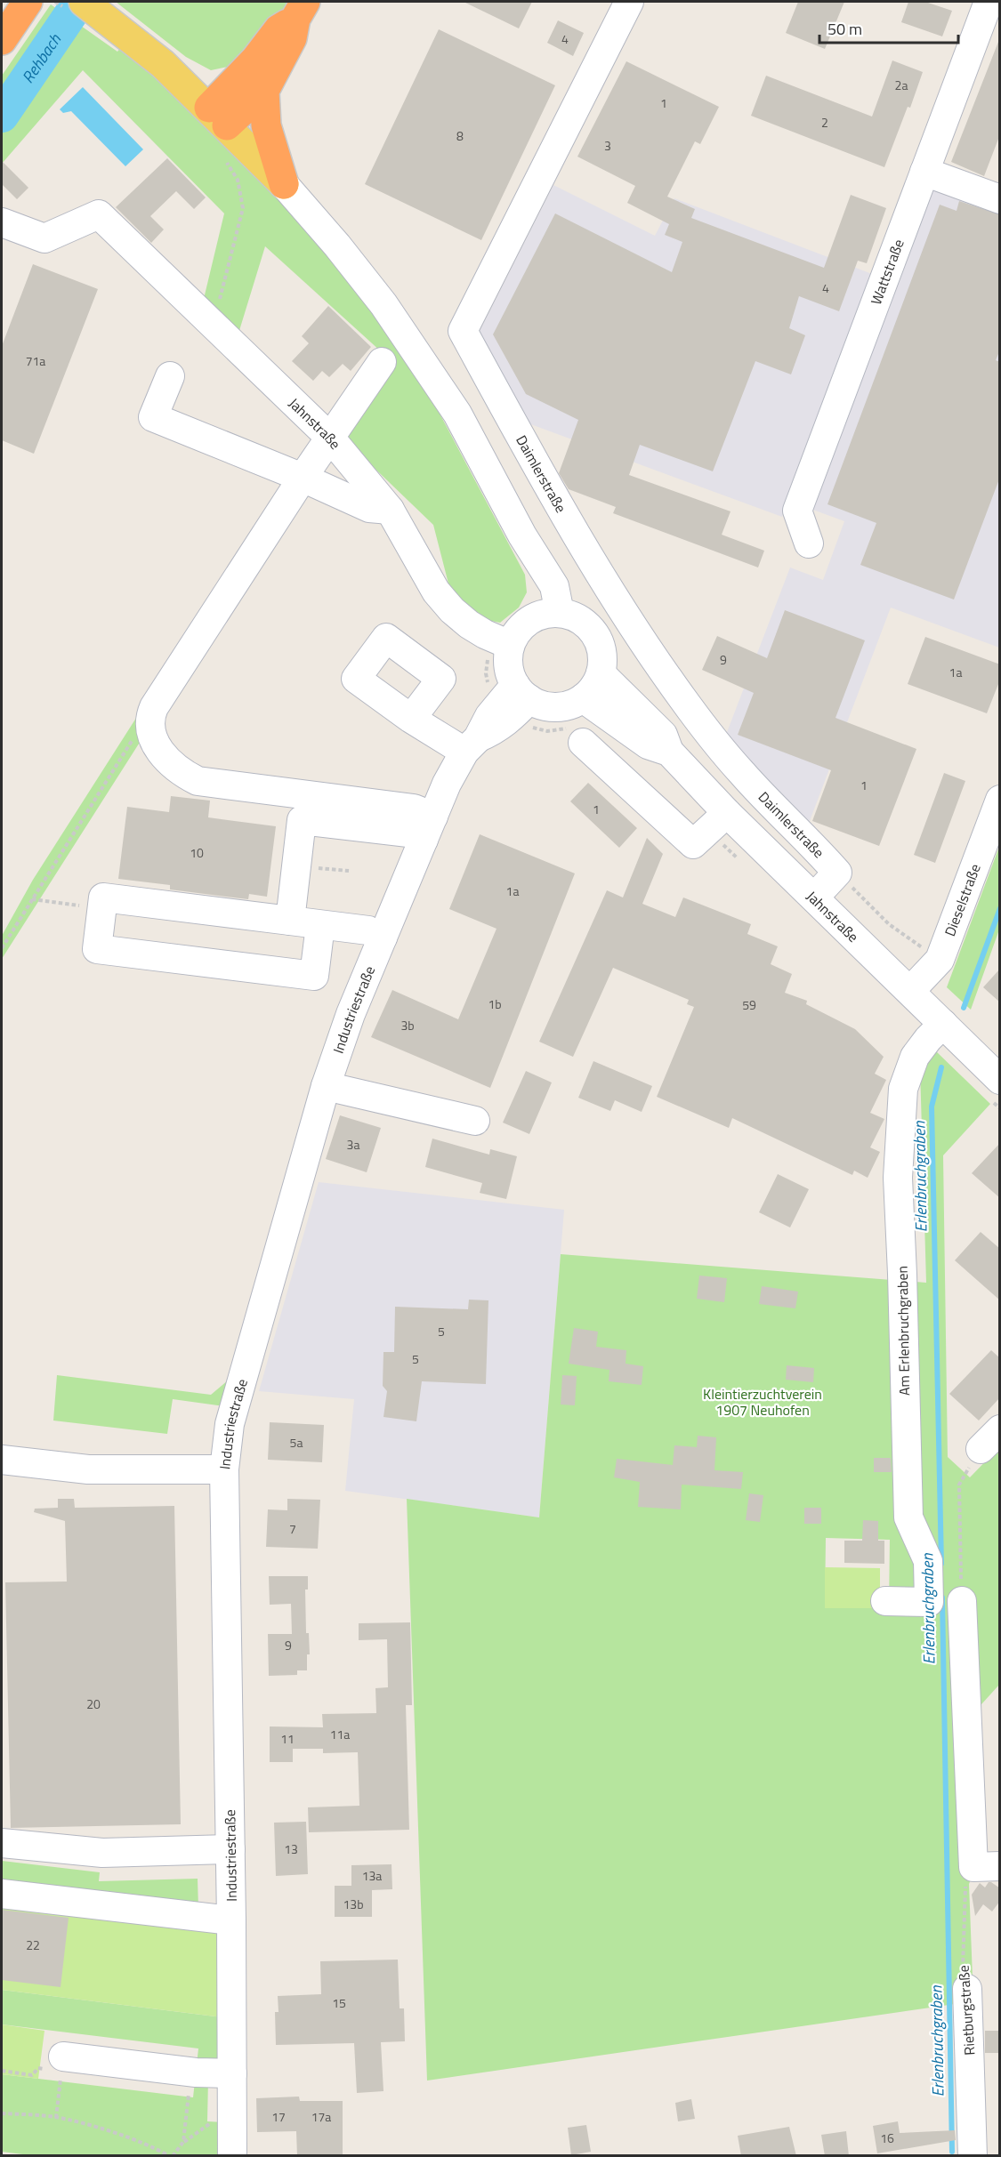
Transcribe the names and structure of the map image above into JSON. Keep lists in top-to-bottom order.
{
  "streets": {
    "street": [
      "Wattstraße",
      "Jahnstraße",
      "Daimlerstraße",
      "Dieselstraße",
      "Industriestraße",
      "Am Erlenbruchgraben",
      "Rietburgstraße"
    ]
  },
  "crossings": [
    ["Jahnstraße", "Dieselstraße"],
    ["Jahnstraße", "Am Erlenbruchgraben"]
  ],
  "water": ["Rehbach", "Erlenbruchgraben"],
  "parks": ["Kleintierzuchtverein 1907 Neuhofen"],
  "house_numbers": [
    "4",
    "2a",
    "1",
    "2",
    "8",
    "3",
    "4",
    "71a",
    "9",
    "1a",
    "1",
    "1",
    "10",
    "1a",
    "1b",
    "59",
    "3b",
    "3a",
    "5",
    "5",
    "5a",
    "7",
    "9",
    "20",
    "11a",
    "11",
    "13",
    "13a",
    "13b",
    "22",
    "15",
    "17",
    "17a",
    "16"
  ],
  "scale_bar": "50 m"
}
